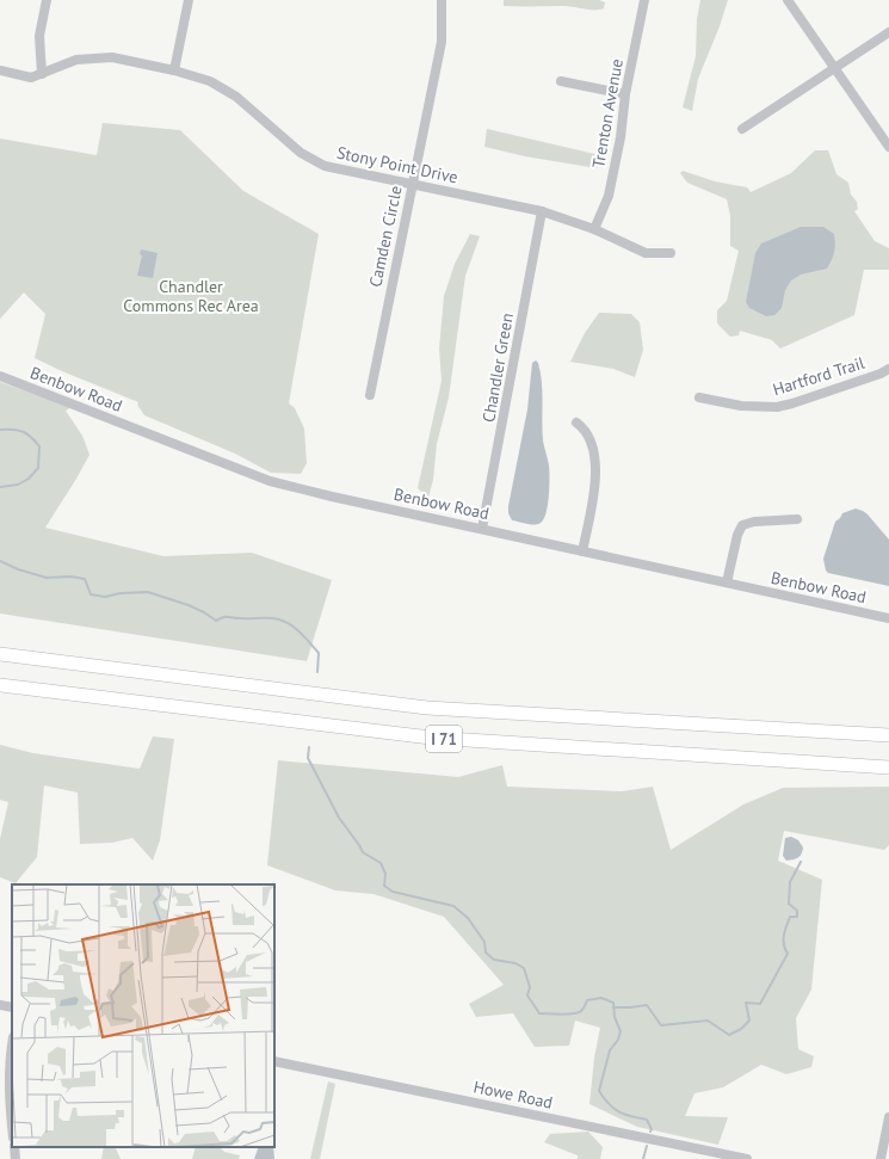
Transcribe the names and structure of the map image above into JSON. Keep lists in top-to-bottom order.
{
  "streets": {
    "highway": ["I 71"],
    "street": [
      "Trenton Avenue",
      "Stony Point Drive",
      "Camden Circle",
      "Chandler Green",
      "Hartford Trail",
      "Benbow Road",
      "Howe Road"
    ]
  },
  "crossings": [
    ["Trenton Avenue", "Stony Point Drive"],
    ["Stony Point Drive", "Camden Circle"],
    ["Stony Point Drive", "Chandler Green"],
    ["Chandler Green", "Benbow Road"]
  ],
  "parks": ["Chandler Commons Rec Area"]
}
